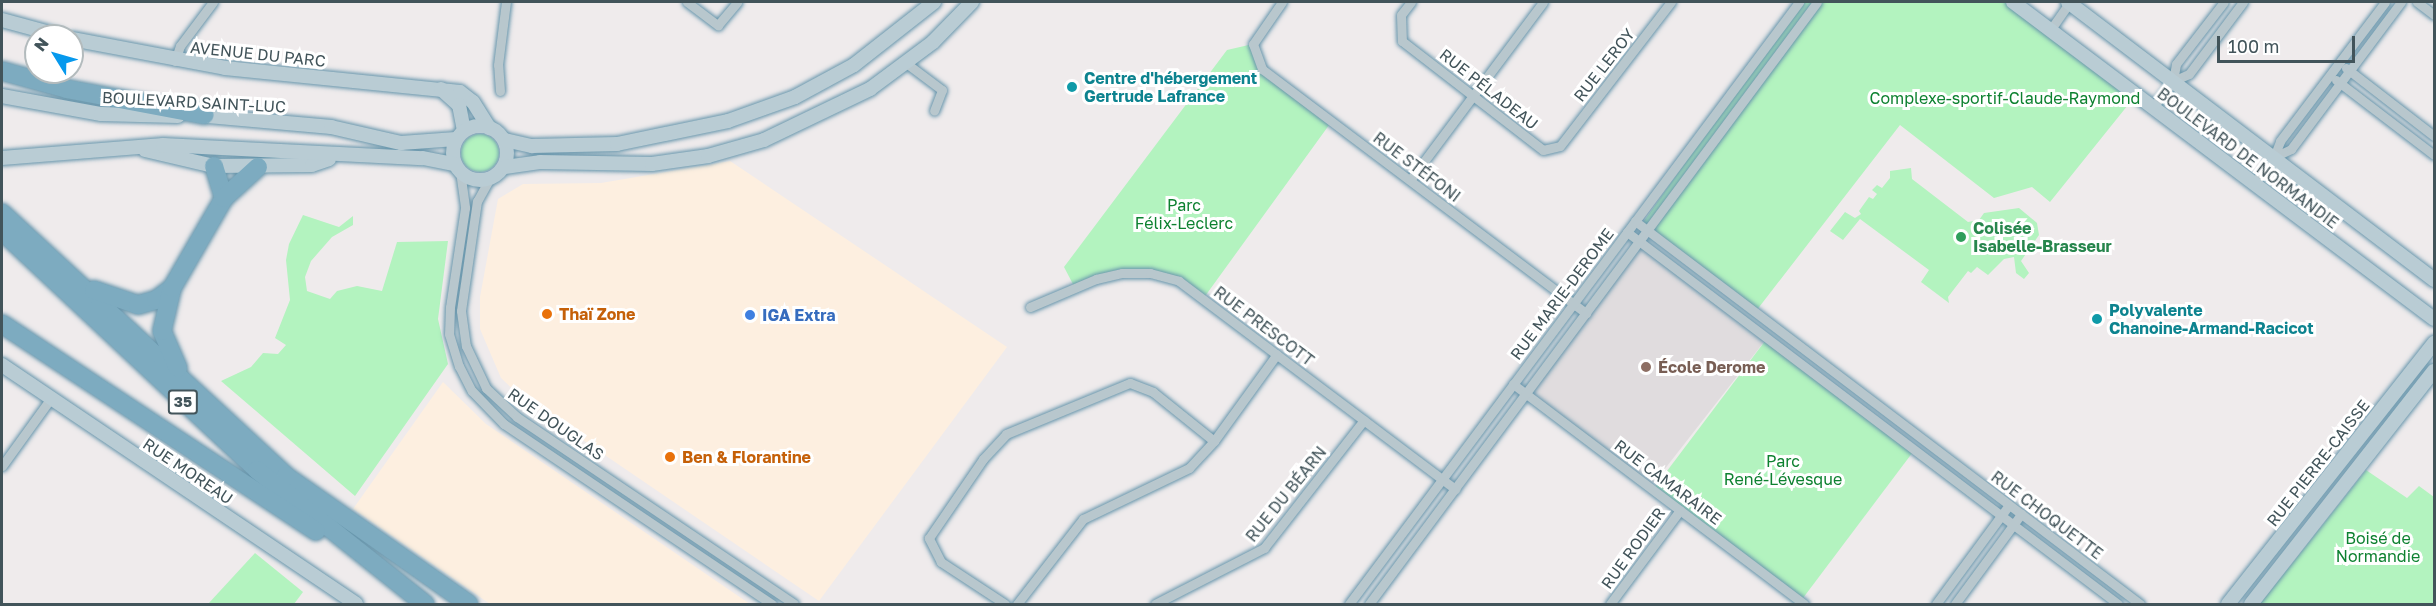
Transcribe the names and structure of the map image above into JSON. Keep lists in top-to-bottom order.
{
  "streets": {
    "highway": ["35"],
    "street": [
      "AVENUE DU PARC",
      "RUE LEROY",
      "RUE PÉLADEAU",
      "BOULEVARD SAINT-LUC",
      "BOULEVARD DE NORMANDIE",
      "RUE STÉFONI",
      "RUE MARIE-DEROME",
      "RUE PRESCOTT",
      "RUE DOUGLAS",
      "RUE PIERRE-CAISSE",
      "RUE MOREAU",
      "RUE CAMARAIRE",
      "RUE DU BÉARN",
      "RUE CHOQUETTE",
      "RUE RODIER"
    ]
  },
  "crossings": [
    ["AVENUE DU PARC", "BOULEVARD SAINT-LUC"],
    ["AVENUE DU PARC", "RUE DOUGLAS"],
    ["RUE LEROY", "RUE PÉLADEAU"],
    ["BOULEVARD SAINT-LUC", "RUE DOUGLAS"],
    ["RUE STÉFONI", "RUE MARIE-DEROME"],
    ["RUE MARIE-DEROME", "RUE PRESCOTT"],
    ["RUE MARIE-DEROME", "RUE CAMARAIRE"],
    ["RUE MARIE-DEROME", "RUE CHOQUETTE"],
    ["RUE PRESCOTT", "RUE DU BÉARN"],
    ["RUE CAMARAIRE", "RUE RODIER"]
  ],
  "parks": [
    "Complexe-sportif-Claude-Raymond",
    "Parc Félix-Leclerc",
    "Parc René-Lévesque",
    "Boisé de Normandie"
  ],
  "places": [
    "Centre d'hébergement Gertrude Lafrance",
    "Colisée Isabelle-Brasseur",
    "Thaï Zone",
    "IGA Extra",
    "Polyvalente Chanoine-Armand-Racicot",
    "École Derome",
    "Ben & Florantine"
  ],
  "scale_bar": "100 m",
  "north": "top left"
}
